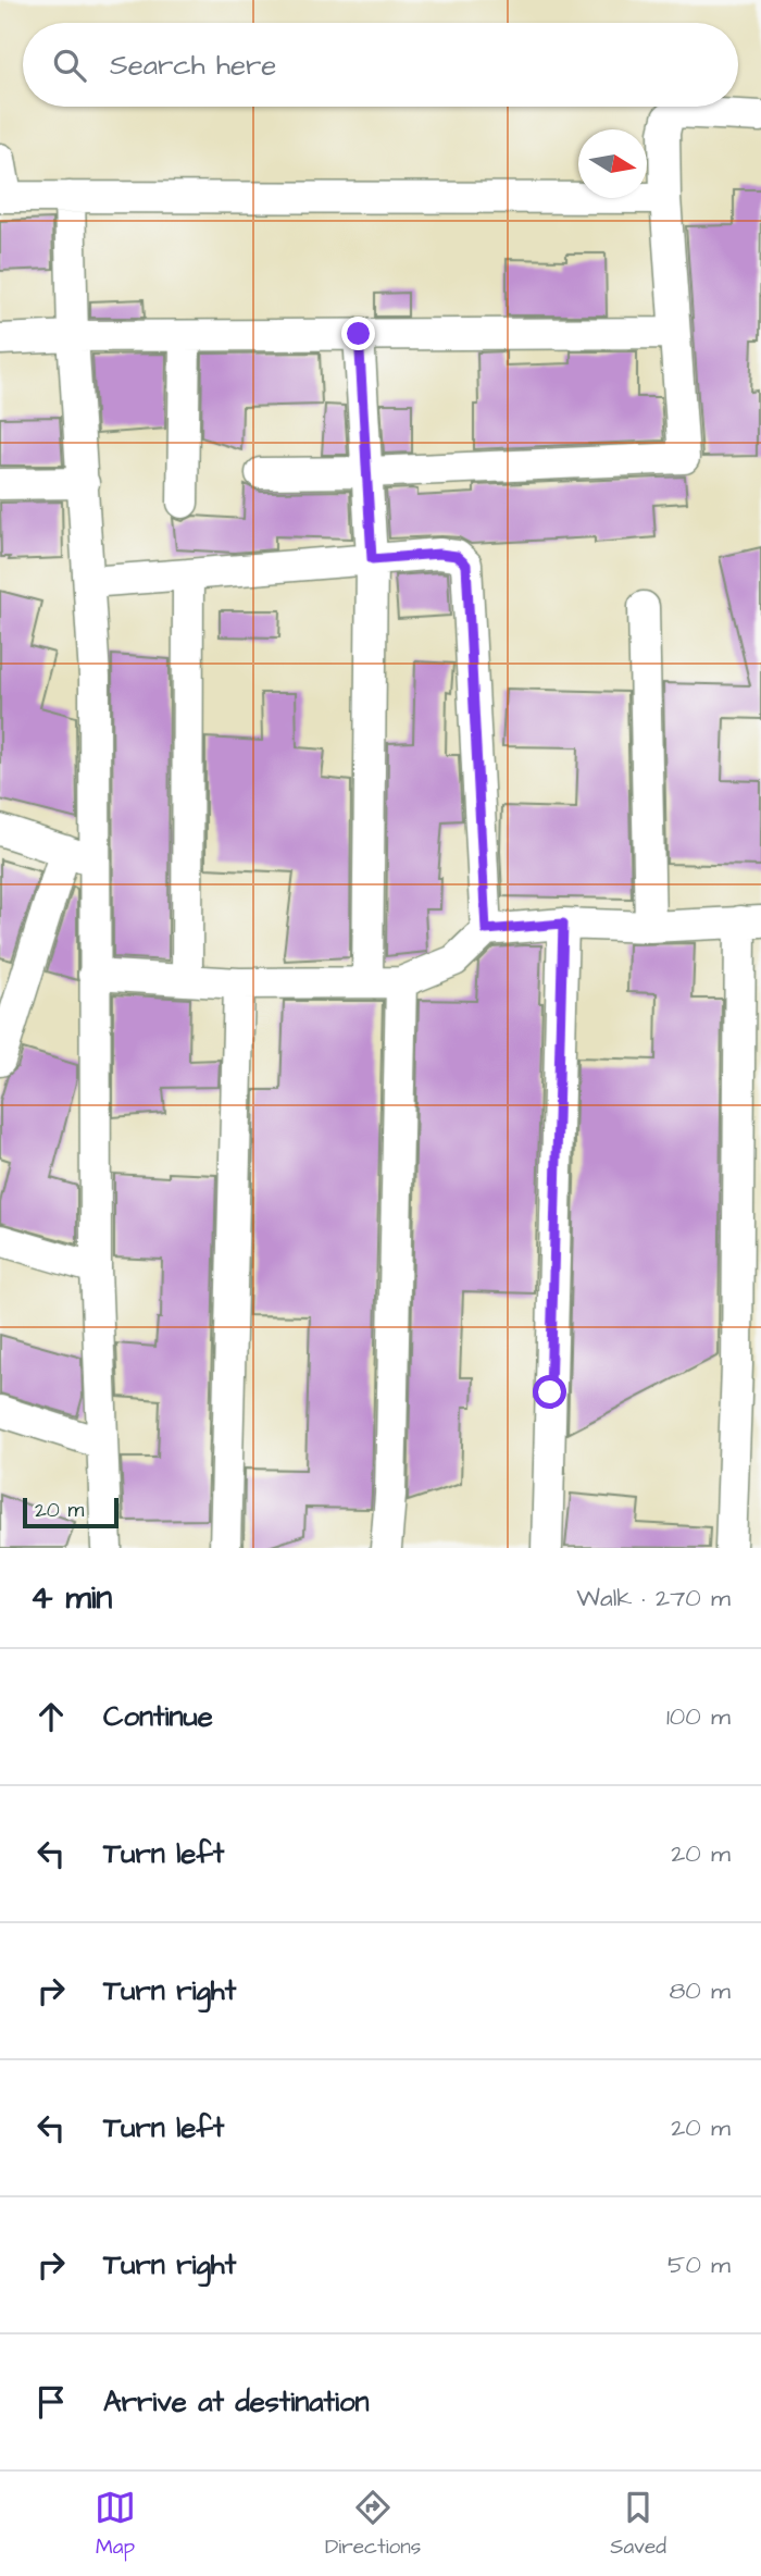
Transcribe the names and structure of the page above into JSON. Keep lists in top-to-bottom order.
{
  "scale_bar": "20 m",
  "north": "right",
  "page": {
    "search": "Search here",
    "scale": "20 m",
    "heading": ["4 min", "Walk · 270 m"],
    "list": [
      ["Continue", "100 m"],
      ["Turn left", "20 m"],
      ["Turn right", "80 m"],
      ["Turn left", "20 m"],
      ["Turn right", "50 m"],
      "Arrive at destination"
    ],
    "nav": ["Map", "Directions", "Saved"]
  }
}
